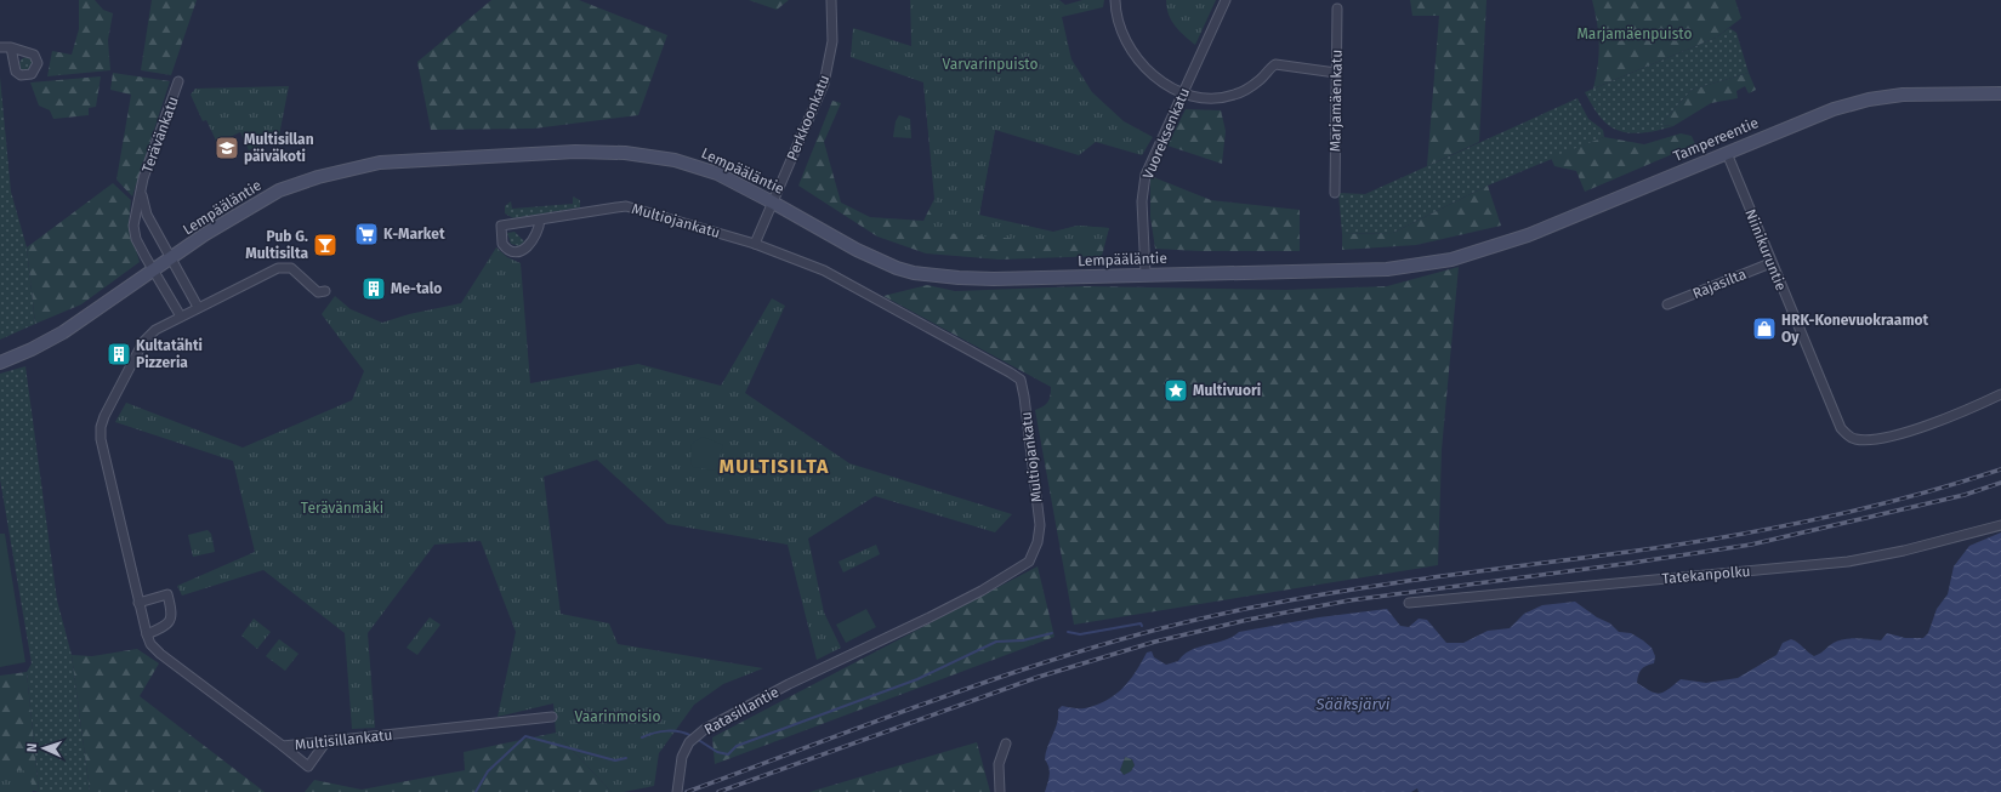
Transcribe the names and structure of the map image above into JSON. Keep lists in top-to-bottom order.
{
  "streets": {
    "main road": ["Tampereentie", "Lempääläntie"],
    "street": [
      "Marjamäenkatu",
      "Perkkoonkatu",
      "Vuoreksenkatu",
      "Terävänkatu",
      "Multiojankatu",
      "Niinikuruntie",
      "Rajasilta",
      "Tatekanpolku",
      "Ratasillantie",
      "Multisillankatu"
    ]
  },
  "crossings": [
    ["Perkkoonkatu", "Lempääläntie"],
    ["Vuoreksenkatu", "Lempääläntie"],
    ["Terävänkatu", "Lempääläntie"],
    ["Tampereentie", "Lempääläntie"],
    ["Tampereentie", "Niinikuruntie"],
    ["Multiojankatu", "Ratasillantie"],
    ["Niinikuruntie", "Rajasilta"]
  ],
  "districts": ["MULTISILTA"],
  "water": ["Sääksjärvi"],
  "parks": [
    "Marjamäenpuisto",
    "Varvarinpuisto",
    "Terävänmäki",
    "Vaarinmoisio"
  ],
  "places": {
    "school or university": ["Multisillan päiväkoti"],
    "supermarket": ["K-Market"],
    "bar": ["Pub G. Multisilta"],
    "building": ["Me-talo", "Kultatähti Pizzeria"],
    "shop": ["HRK-Konevuokraamot Oy"],
    "place": ["Multivuori"]
  },
  "north": "left"
}
